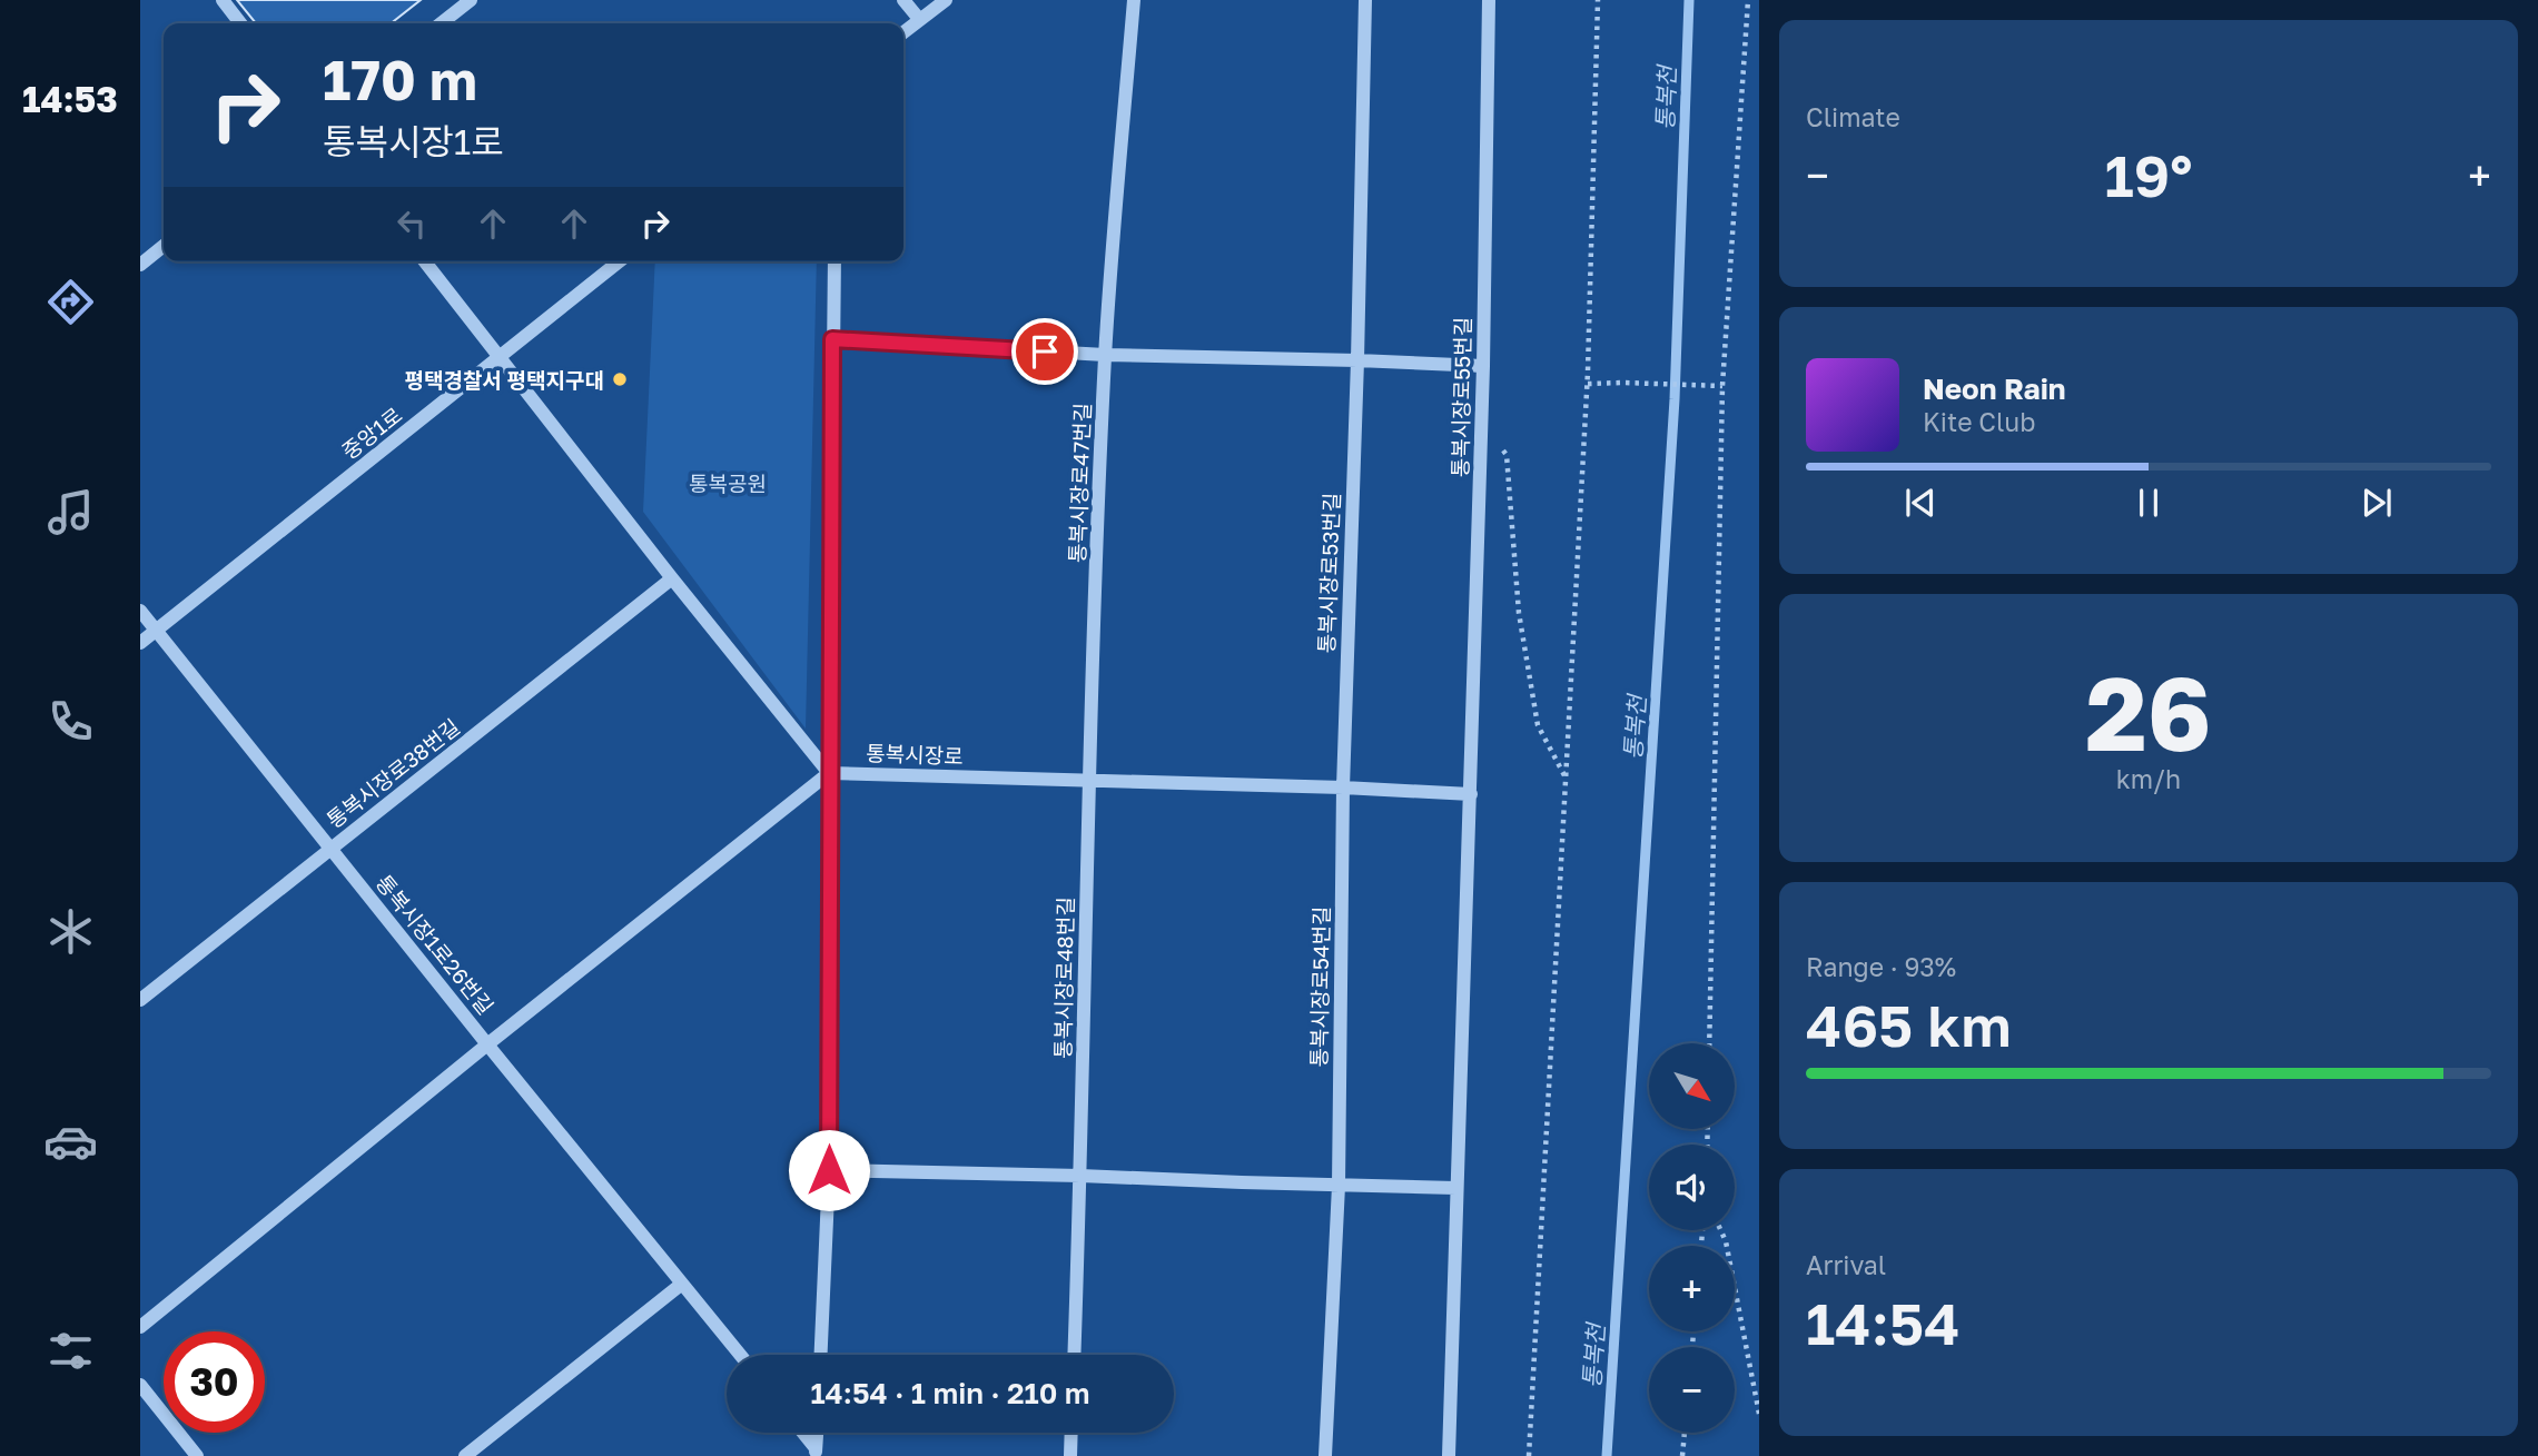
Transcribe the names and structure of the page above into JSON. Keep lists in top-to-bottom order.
{
  "streets": {
    "street": [
      "통복시장로55번길",
      "중앙1로",
      "통복시장로47번길",
      "통복시장로53번길",
      "통복시장로",
      "통복시장로38번길",
      "통복시장1로26번길",
      "통복시장로48번길",
      "통복시장로54번길"
    ]
  },
  "crossings": [
    ["통복시장로55번길", "통복시장로"],
    ["중앙1로", "통복시장1로26번길"],
    ["통복시장로47번길", "통복시장로"],
    ["통복시장로47번길", "통복시장로48번길"],
    ["통복시장로53번길", "통복시장로"],
    ["통복시장로53번길", "통복시장로54번길"],
    ["통복시장로", "통복시장로48번길"],
    ["통복시장로", "통복시장로54번길"],
    ["통복시장로38번길", "통복시장1로26번길"]
  ],
  "water": ["통복천"],
  "parks": ["통복공원"],
  "places": ["평택경찰서 평택지구대"],
  "north": "bottom right",
  "page": {
    "tabs": "14:53",
    "tile": [
      "Climate",
      ["26", "km/h"],
      ["Range · 93%", "465 km"],
      ["Arrival", "14:54"]
    ],
    "turn": ["170 m", "통복시장1로"],
    "heat": ["−", "19°", "+"],
    "song": ["Neon Rain", "Kite Club"],
    "map_buttons": ["+", "−"],
    "limit": "30",
    "trip": "14:54 · 1 min · 210 m"
  }
}
